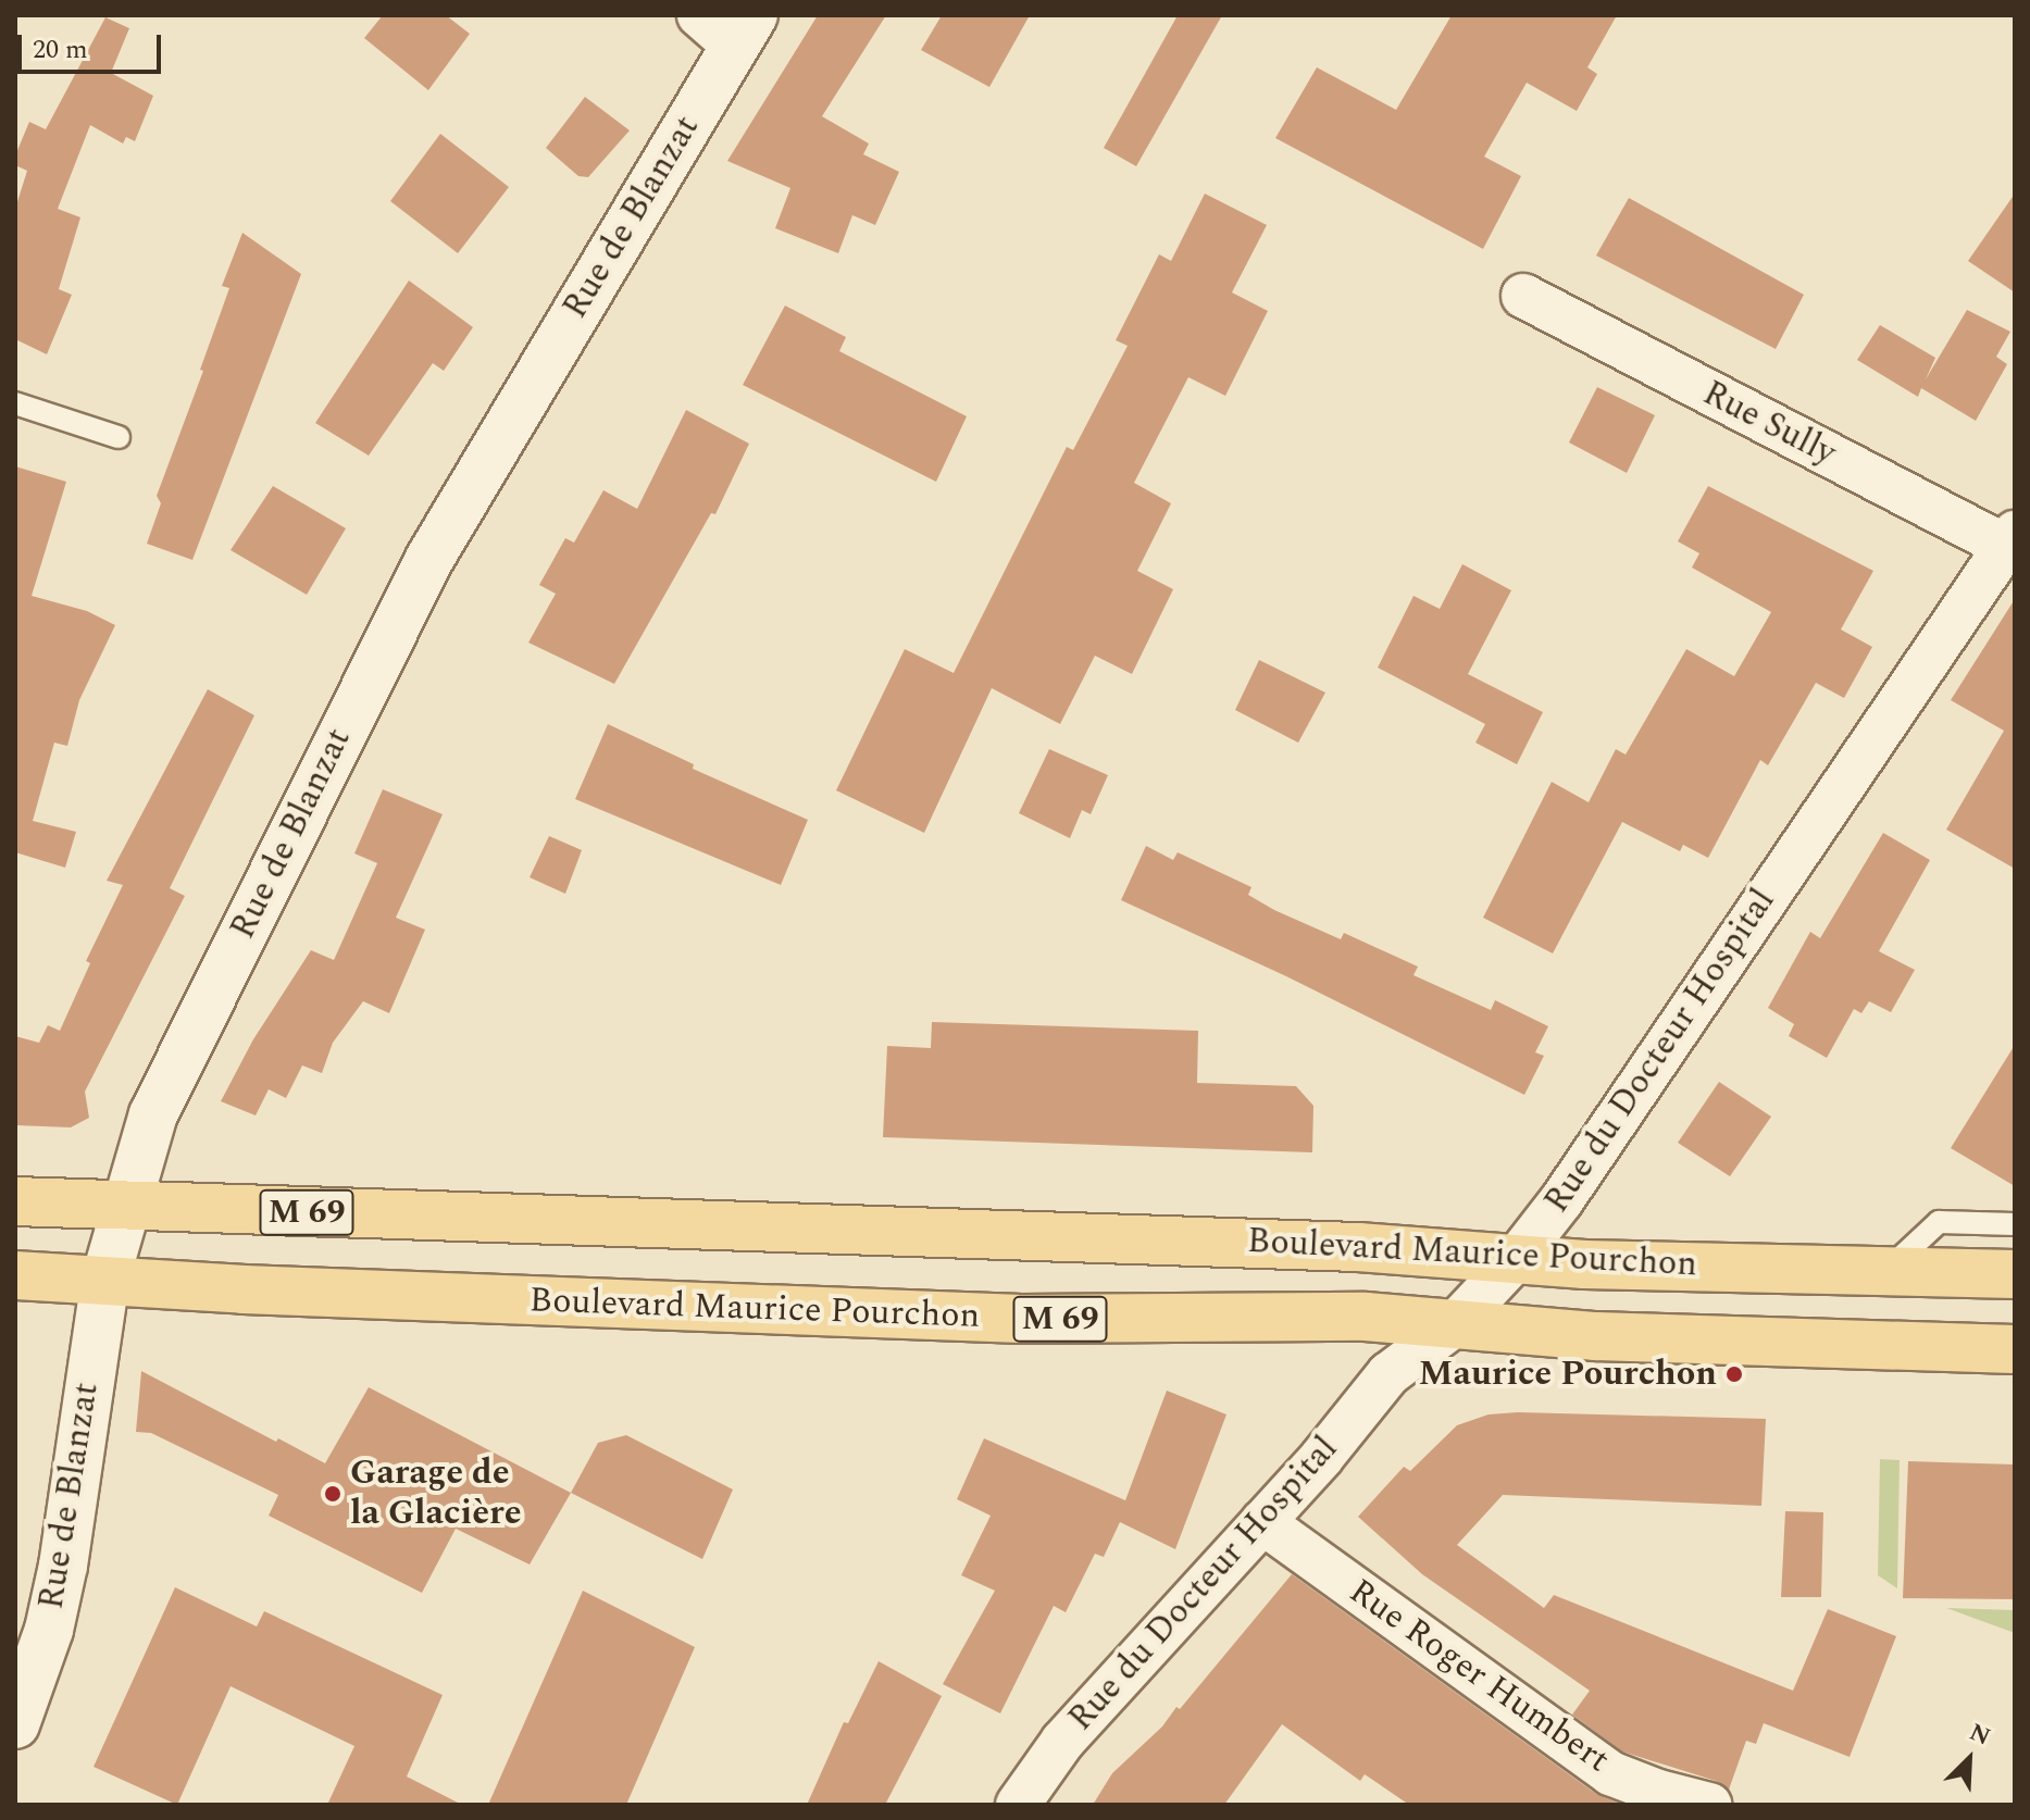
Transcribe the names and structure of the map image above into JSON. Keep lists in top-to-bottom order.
{
  "streets": {
    "main road": ["M 69", "Boulevard Maurice Pourchon"],
    "street": [
      "Rue de Blanzat",
      "Rue Sully",
      "Rue du Docteur Hospital",
      "Rue Roger Humbert"
    ]
  },
  "crossings": [
    ["Rue de Blanzat", "Boulevard Maurice Pourchon"],
    ["Rue Sully", "Rue du Docteur Hospital"],
    ["Rue du Docteur Hospital", "Boulevard Maurice Pourchon"],
    ["Rue du Docteur Hospital", "Rue Roger Humbert"]
  ],
  "places": ["Maurice Pourchon", "Garage de la Glacière"],
  "scale_bar": "20 m",
  "north": "top right"
}
